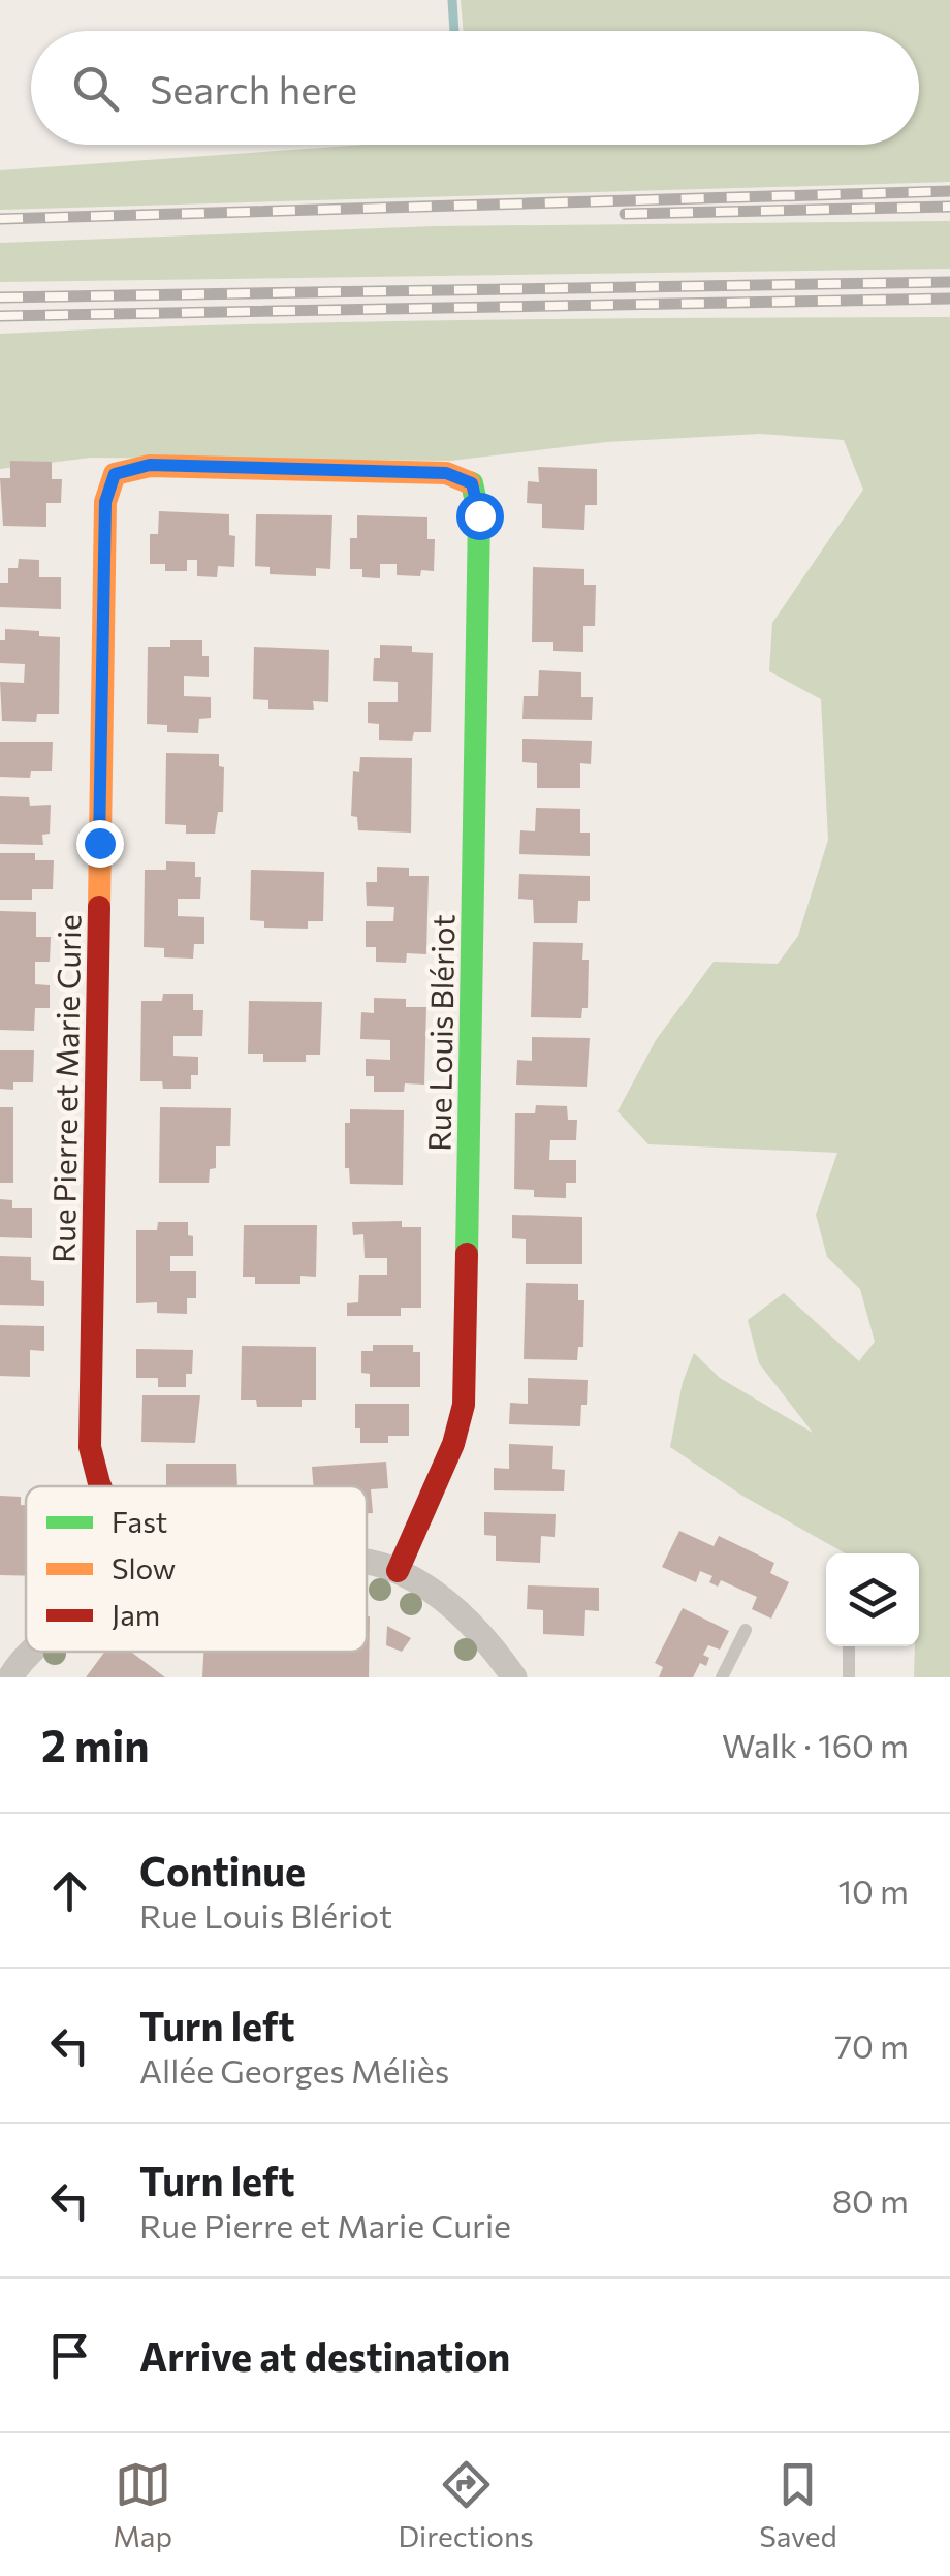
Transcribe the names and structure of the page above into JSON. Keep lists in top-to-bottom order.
{
  "streets": {
    "street": ["Rue Louis Blériot", "Rue Pierre et Marie Curie"]
  },
  "crossings": [
    ["Rue Louis Blériot", "Rue Pierre et Marie Curie"]
  ],
  "legend": ["Fast", "Slow", "Jam"],
  "page": {
    "search": "Search here",
    "heading": ["2 min", "Walk · 160 m"],
    "list": [
      ["Continue", "Rue Louis Blériot", "10 m"],
      ["Turn left", "Allée Georges Méliès", "70 m"],
      ["Turn left", "Rue Pierre et Marie Curie", "80 m"],
      "Arrive at destination"
    ],
    "nav": ["Map", "Directions", "Saved"]
  }
}
